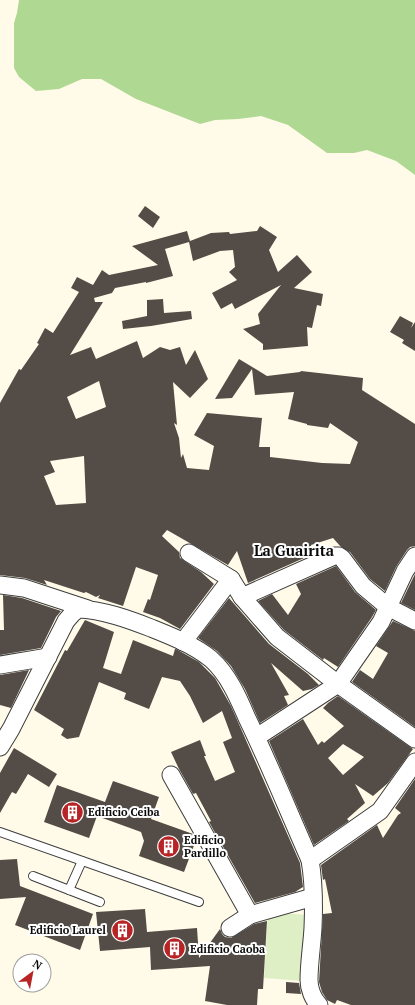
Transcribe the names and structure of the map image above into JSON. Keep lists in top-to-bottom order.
{
  "districts": ["La Guairita"],
  "places": {
    "building": [
      "Edificio Ceiba",
      "Edificio Pardillo",
      "Edificio Laurel",
      "Edificio Caoba"
    ]
  },
  "north": "top right"
}
